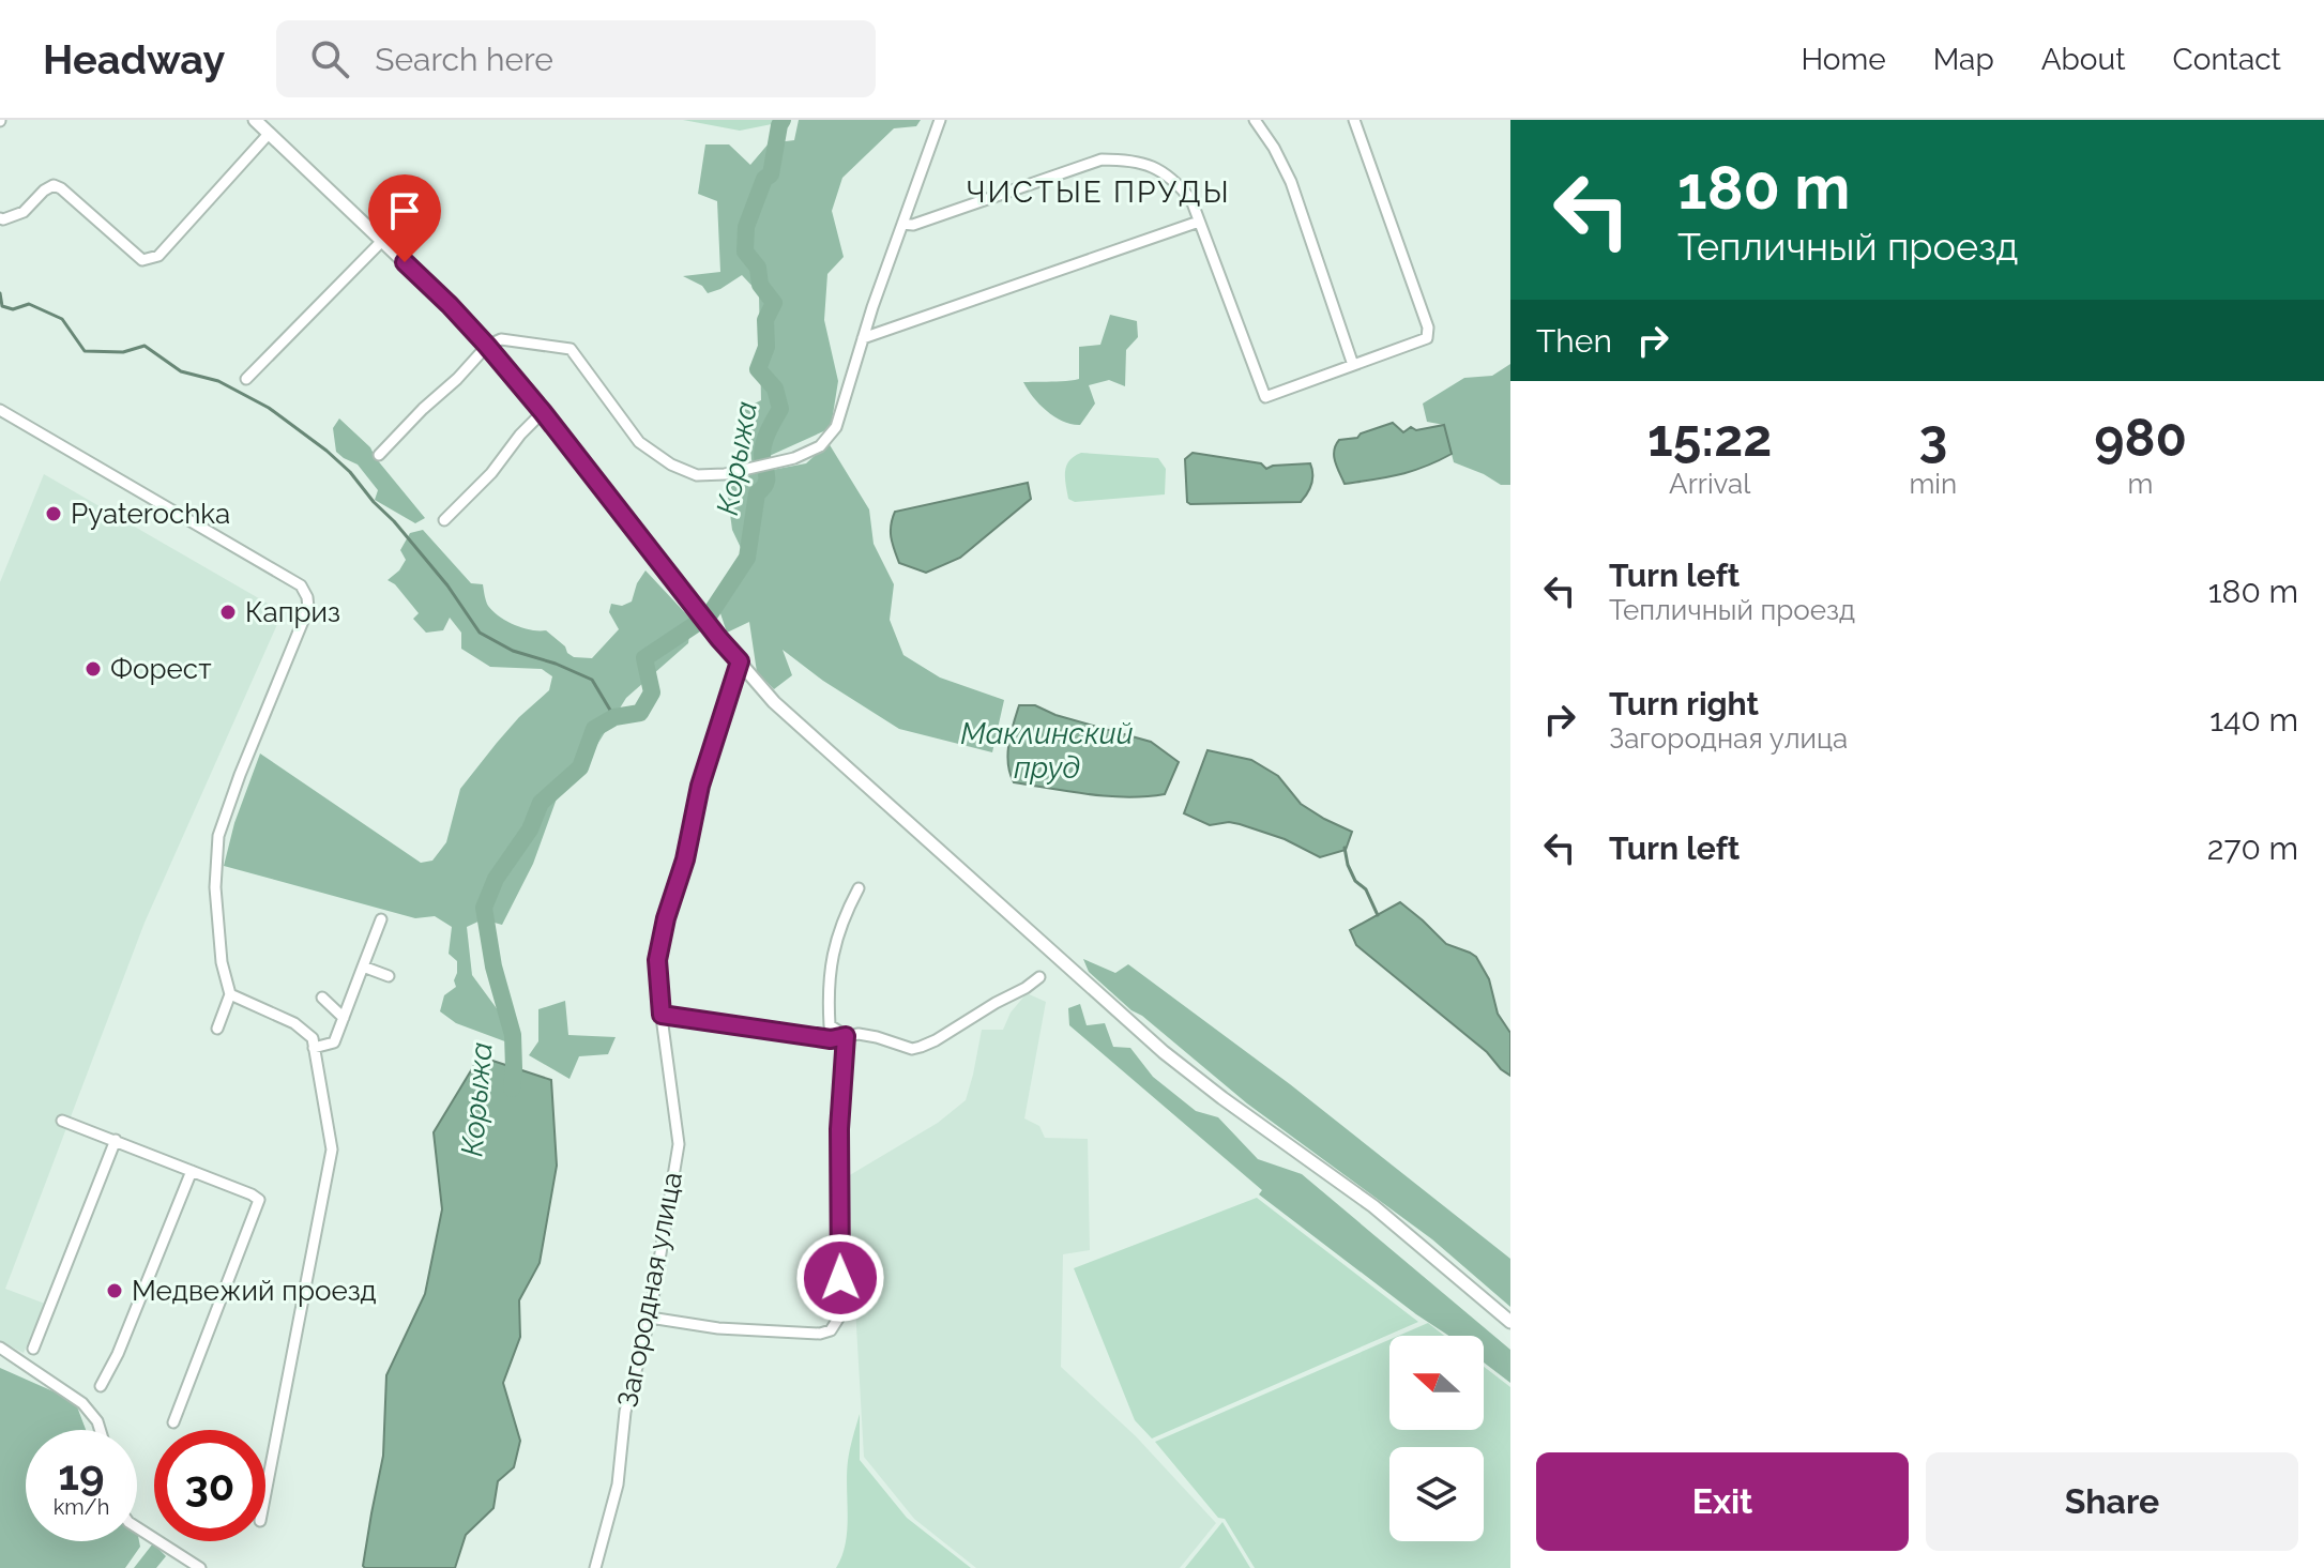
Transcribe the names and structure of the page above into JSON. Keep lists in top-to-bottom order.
{
  "streets": {
    "street": ["Загородная улица"]
  },
  "districts": ["ЧИСТЫЕ ПРУДЫ"],
  "water": ["Корыжа", "Маклинский пруд"],
  "places": [
    "Pyaterochka",
    "Каприз",
    "Форест",
    "Медвежий проезд"
  ],
  "north": "left",
  "page": {
    "header": "Headway",
    "search": "Search here",
    "nav": [
      "Home",
      "Map",
      "About",
      "Contact"
    ],
    "turn": ["180 m", "Тепличный проезд"],
    "then": "Then",
    "eta": [
      "15:22",
      "Arrival",
      "3",
      "min",
      "980",
      "m"
    ],
    "list": [
      {
        "name": "Turn left",
        "note": "Тепличный проезд",
        "value": "180 m"
      },
      {
        "name": "Turn right",
        "note": "Загородная улица",
        "value": "140 m"
      },
      {
        "name": "Turn left",
        "value": "270 m"
      }
    ],
    "speed": "19 km/h",
    "limit": "30",
    "buttons": ["Exit", "Share"]
  }
}
